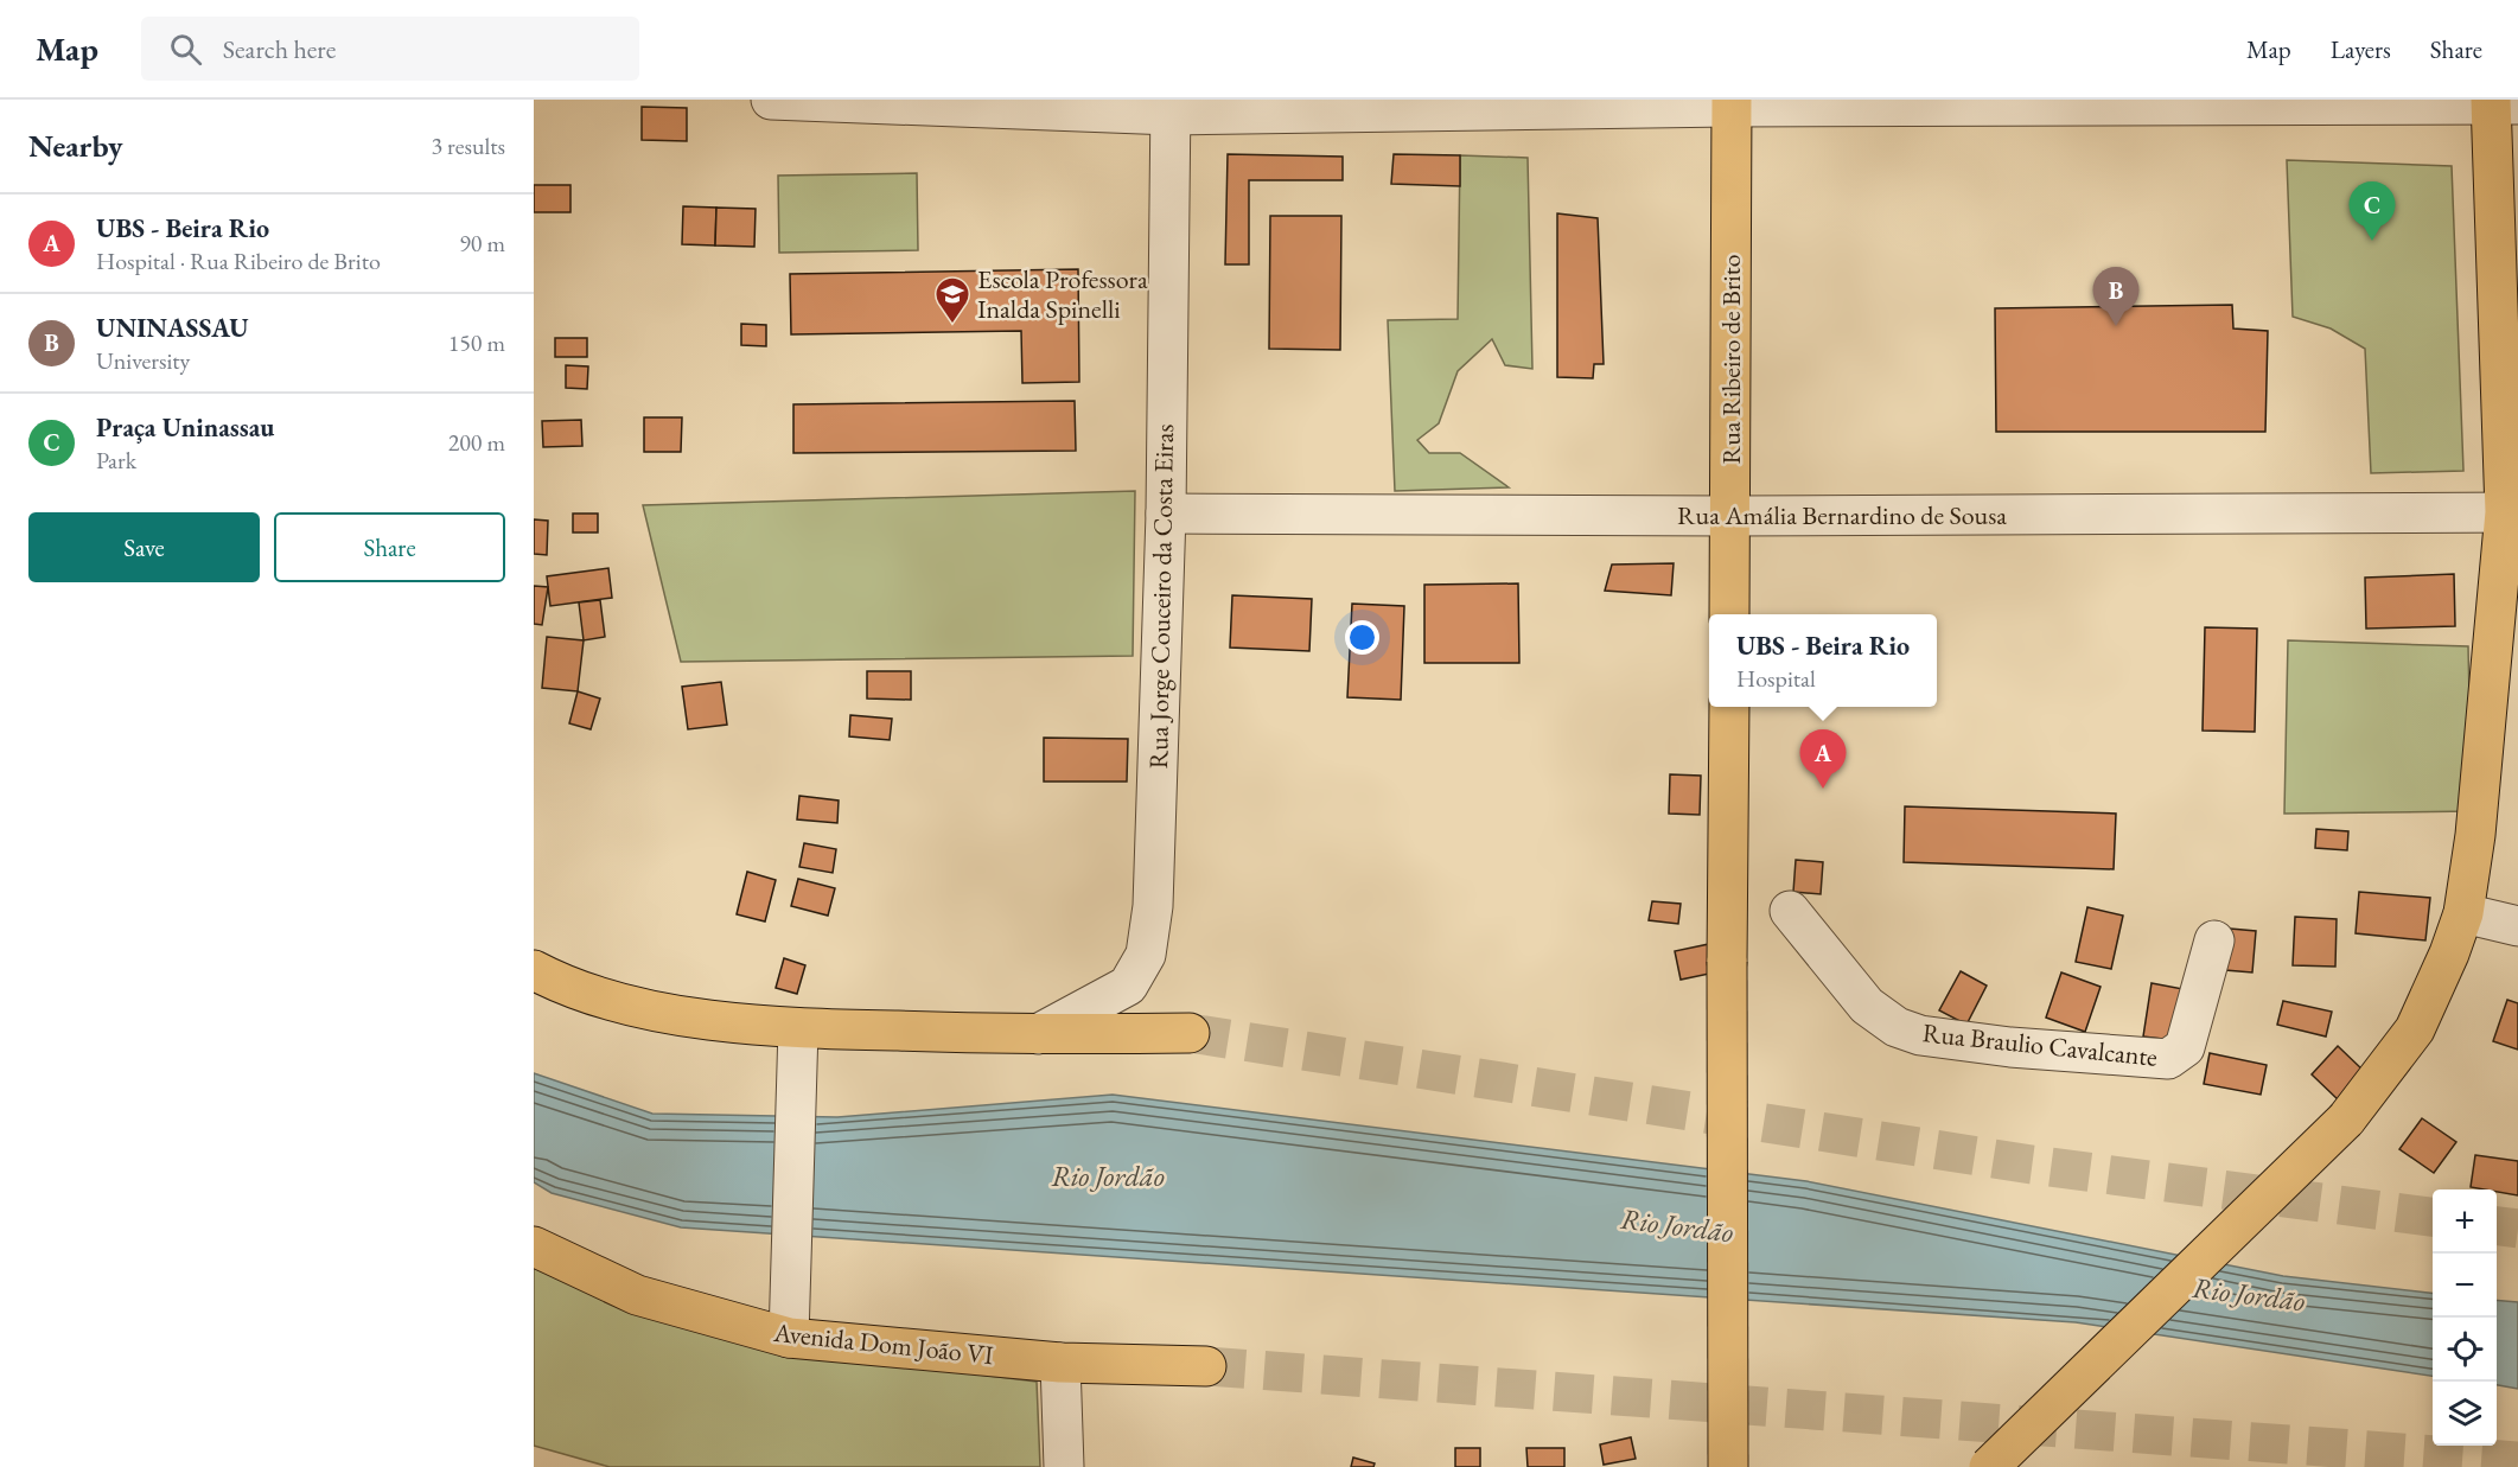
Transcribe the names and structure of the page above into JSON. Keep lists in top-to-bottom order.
{
  "streets": {
    "main road": ["Rua Ribeiro de Brito", "Avenida Dom João VI"],
    "street": ["Rua Amália Bernardino de Sousa", "Rua Jorge Couceiro da Costa Eiras", "Rua Braulio Cavalcante"]
  },
  "crossings": [
    ["Rua Ribeiro de Brito", "Rua Amália Bernardino de Sousa"],
    ["Rua Amália Bernardino de Sousa", "Rua Jorge Couceiro da Costa Eiras"]
  ],
  "water": ["Rio Jordão"],
  "places": {
    "school or university": ["Escola Professora Inalda Spinelli"]
  },
  "page": {
    "header": "Map",
    "search": "Search here",
    "nav": ["Map", "Layers", "Share"],
    "heading": ["Nearby", "3 results"],
    "pins": ["C", "B", "A"],
    "list": [
      {
        "mark": "A",
        "name": "UBS - Beira Rio",
        "note": "Hospital · Rua Ribeiro de Brito",
        "value": "90 m"
      },
      {
        "mark": "B",
        "name": "UNINASSAU",
        "note": "University",
        "value": "150 m"
      },
      {
        "mark": "C",
        "name": "Praça Uninassau",
        "note": "Park",
        "value": "200 m"
      }
    ],
    "buttons": ["Save", "Share"],
    "popup": ["UBS - Beira Rio", "Hospital"],
    "map_buttons": ["+", "−"]
  }
}
